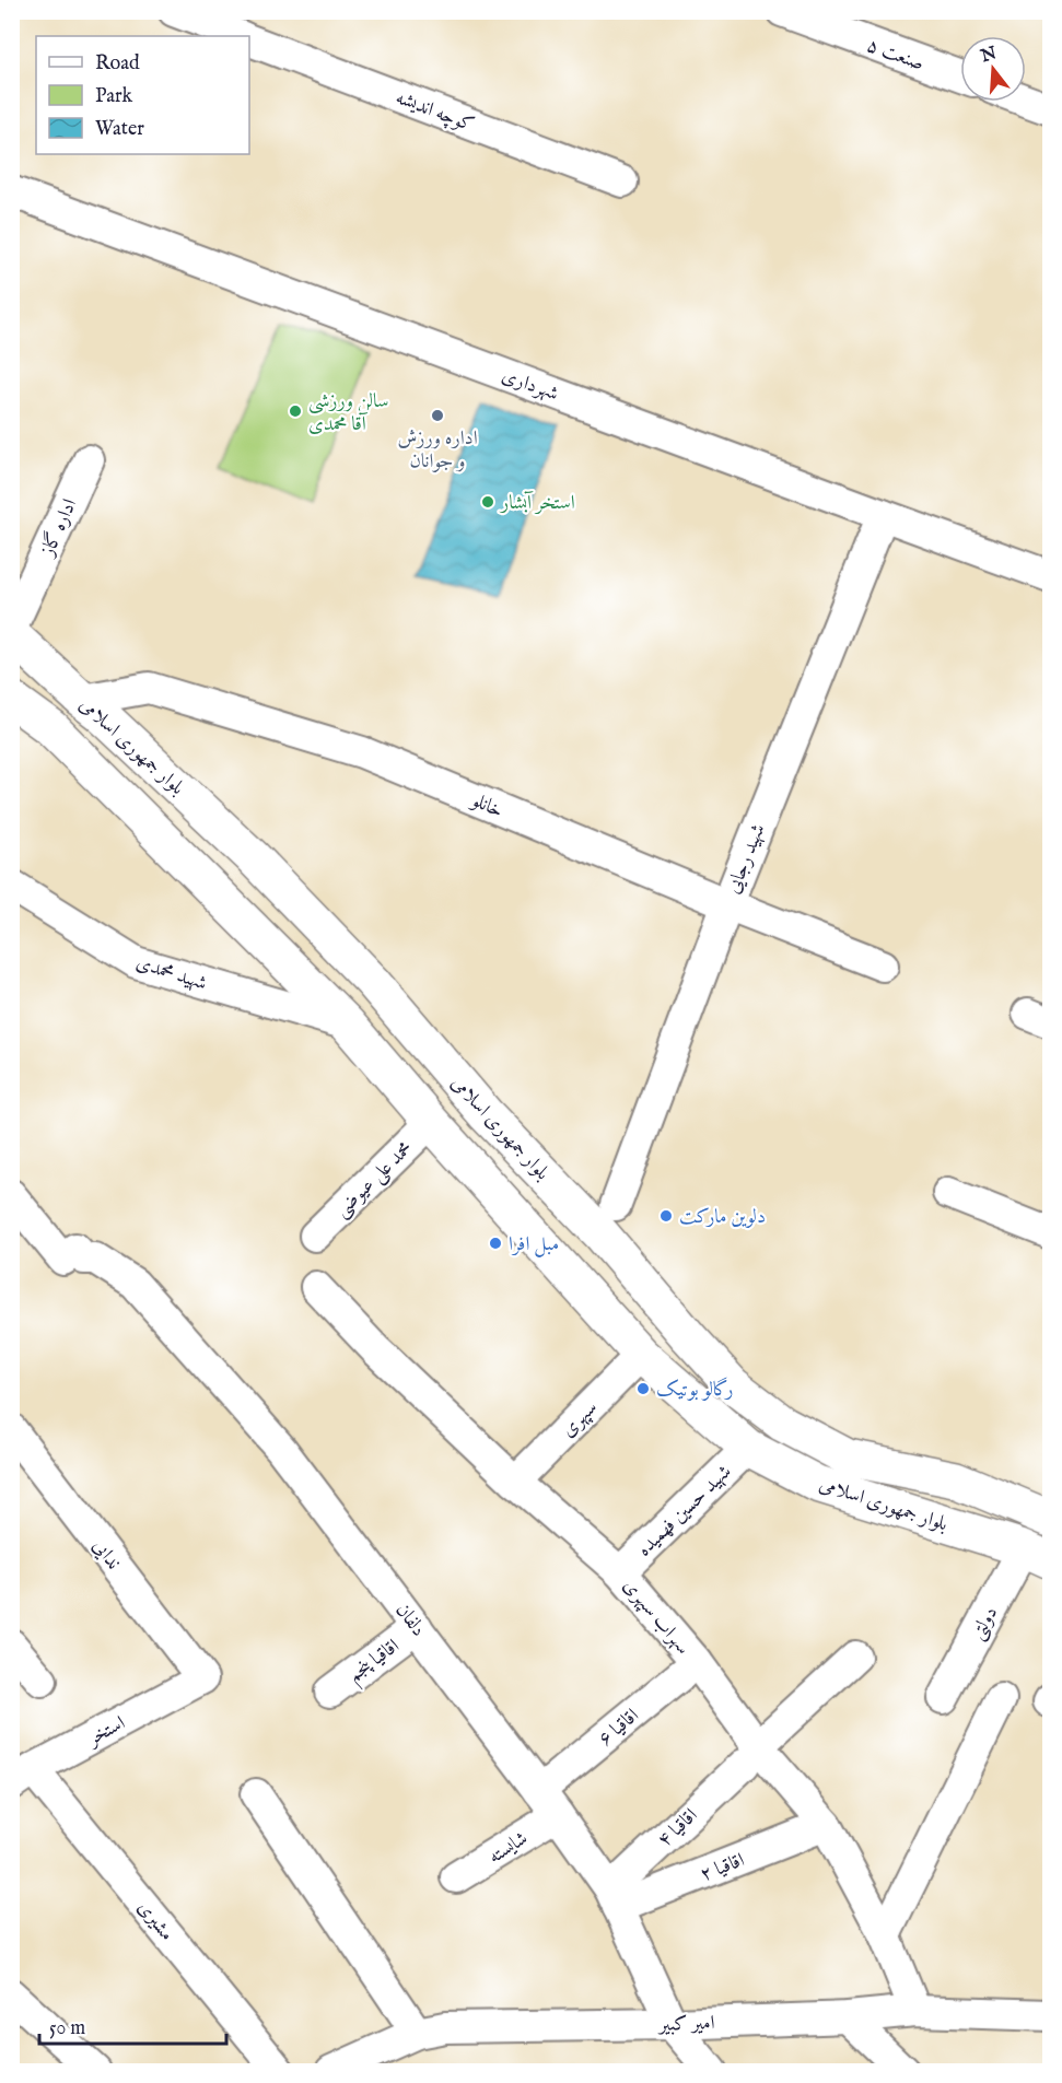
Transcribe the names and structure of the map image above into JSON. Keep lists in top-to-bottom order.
{
  "streets": {
    "main road": ["بلوار جمهوری اسلامی"],
    "street": [
      "صنعت ۵",
      "کوچه اندیشه",
      "شهرداری",
      "اداره گاز",
      "خانلو",
      "شهید رجایی",
      "شهید محمدی",
      "محمد علی عیوضی",
      "سپهری",
      "شهید حسین فهمیده",
      "ندایی",
      "سهراب سپهری",
      "دلفان",
      "دولتی",
      "اقاقیا پنجم",
      "اقاقیا ۶",
      "استخر",
      "اقاقیا ۴",
      "شایسته",
      "اقاقیا ۲",
      "مشیری",
      "امیر کبیر"
    ]
  },
  "crossings": [
    ["شهرداری", "شهید رجایی"],
    ["اداره گاز", "بلوار جمهوری اسلامی"],
    ["بلوار جمهوری اسلامی", "خانلو"],
    ["بلوار جمهوری اسلامی", "شهید محمدی"],
    ["بلوار جمهوری اسلامی", "محمد علی عیوضی"],
    ["بلوار جمهوری اسلامی", "سپهری"],
    ["بلوار جمهوری اسلامی", "شهید حسین فهمیده"],
    ["بلوار جمهوری اسلامی", "دولتی"],
    ["خانلو", "شهید رجایی"],
    ["سپهری", "سهراب سپهری"],
    ["شهید حسین فهمیده", "سهراب سپهری"],
    ["ندایی", "استخر"],
    ["سهراب سپهری", "اقاقیا ۶"],
    ["سهراب سپهری", "اقاقیا ۴"],
    ["سهراب سپهری", "اقاقیا ۲"],
    ["سهراب سپهری", "امیر کبیر"],
    ["دلفان", "اقاقیا پنجم"],
    ["دلفان", "اقاقیا ۶"],
    ["دلفان", "اقاقیا ۴"],
    ["دلفان", "شایسته"],
    ["دلفان", "اقاقیا ۲"],
    ["دلفان", "امیر کبیر"],
    ["اقاقیا ۶", "شایسته"],
    ["استخر", "مشیری"],
    ["اقاقیا ۴", "اقاقیا ۲"]
  ],
  "places": [
    "سالن ورزشی آقا محمدی",
    "اداره ورزش و جوانان",
    "استخر آبشار",
    "دلوین مارکت",
    "مبل افرا",
    "رگالو بوتیک"
  ],
  "legend": ["Road", "Park", "Water"],
  "scale_bar": "50 m",
  "north": "top"
}
